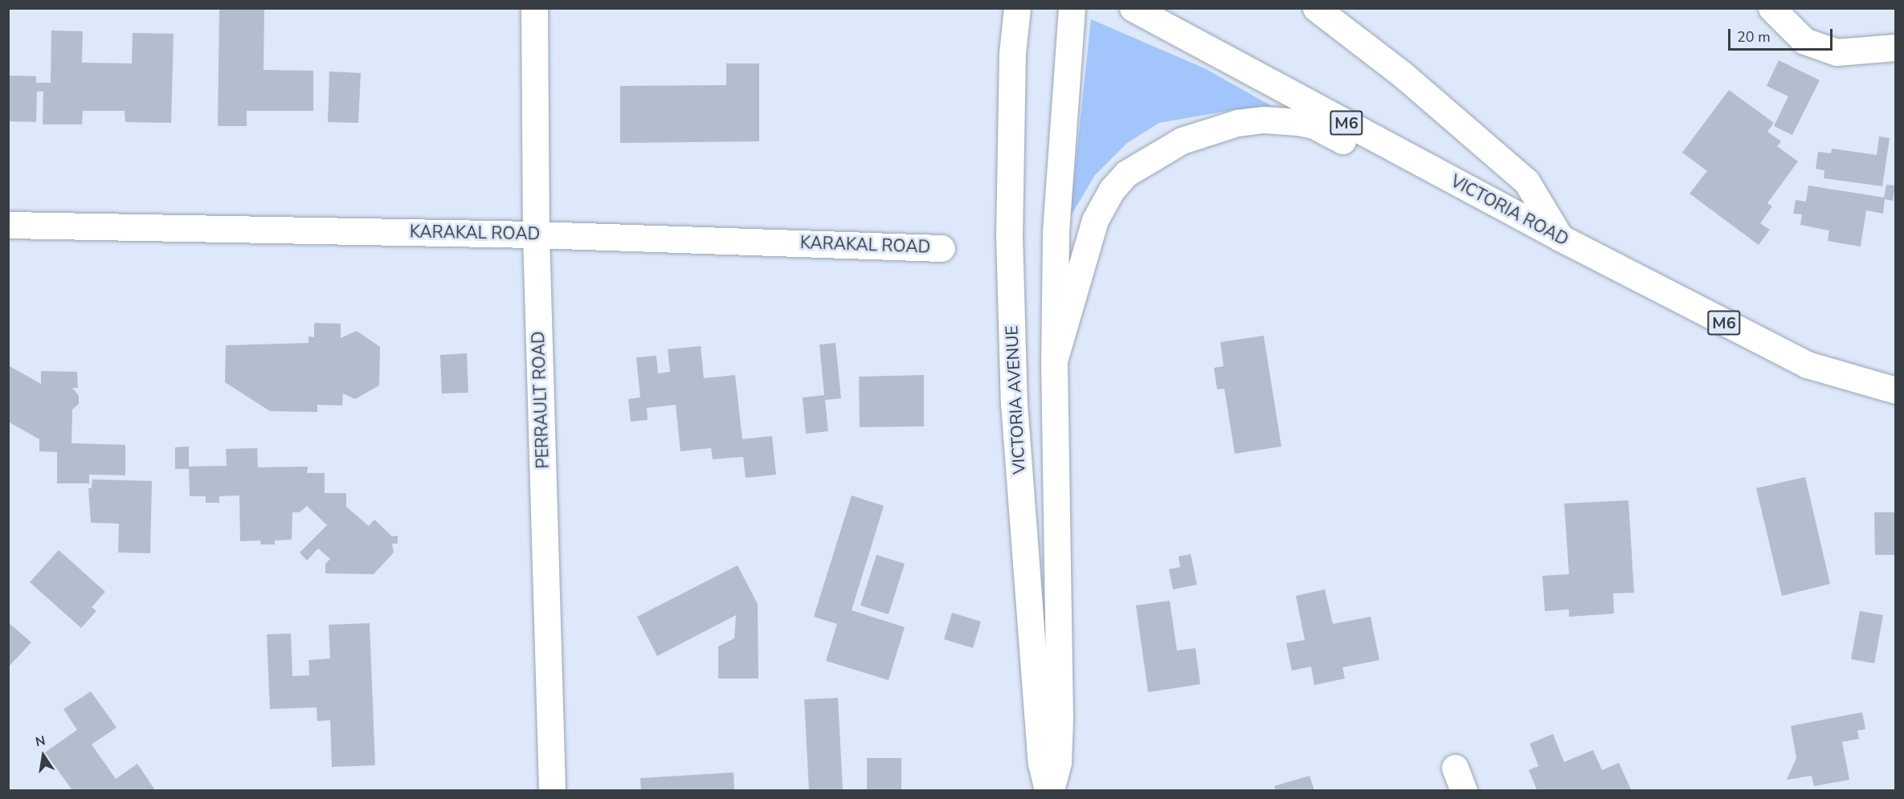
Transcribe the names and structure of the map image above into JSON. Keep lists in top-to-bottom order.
{
  "streets": {
    "street": [
      "M6",
      "VICTORIA ROAD",
      "KARAKAL ROAD",
      "PERRAULT ROAD",
      "VICTORIA AVENUE"
    ]
  },
  "crossings": [
    ["KARAKAL ROAD", "PERRAULT ROAD"]
  ],
  "scale_bar": "20 m",
  "north": "top"
}
